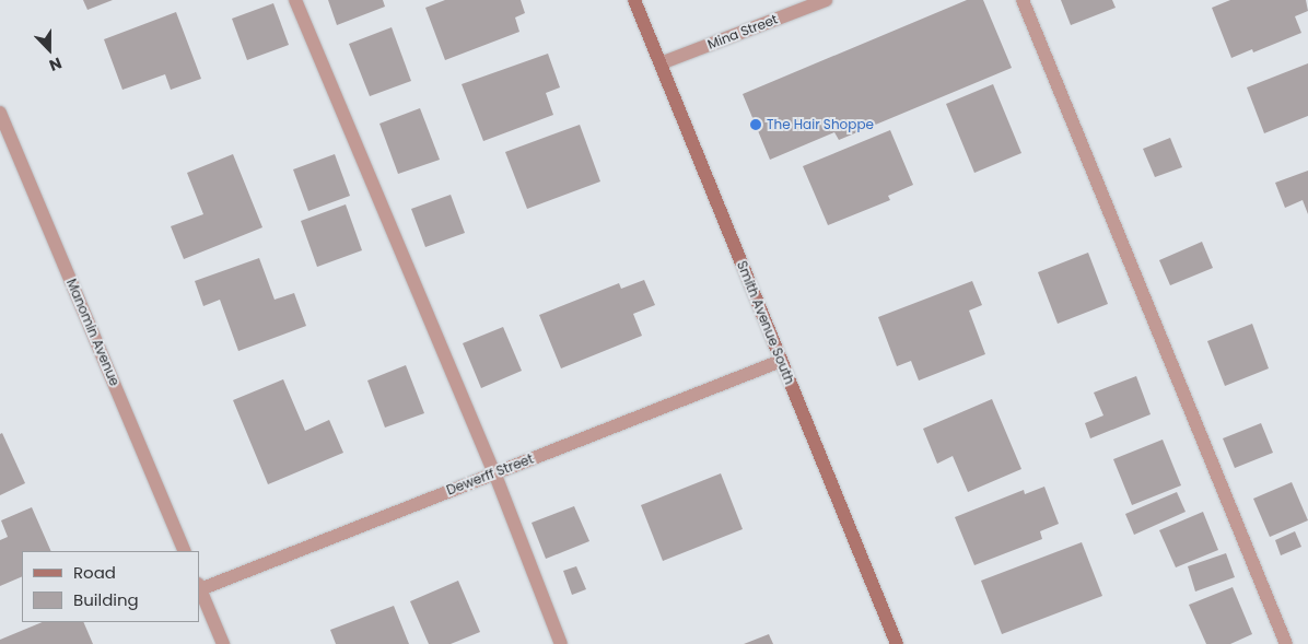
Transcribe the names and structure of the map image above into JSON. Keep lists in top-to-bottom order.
{
  "streets": {
    "main road": ["Smith Avenue South"],
    "street": ["Mina Street", "Manomin Avenue", "Dewerff Street"]
  },
  "crossings": [
    ["Mina Street", "Smith Avenue South"],
    ["Smith Avenue South", "Dewerff Street"]
  ],
  "places": ["The Hair Shoppe"],
  "legend": ["Road", "Building"],
  "north": "bottom"
}
